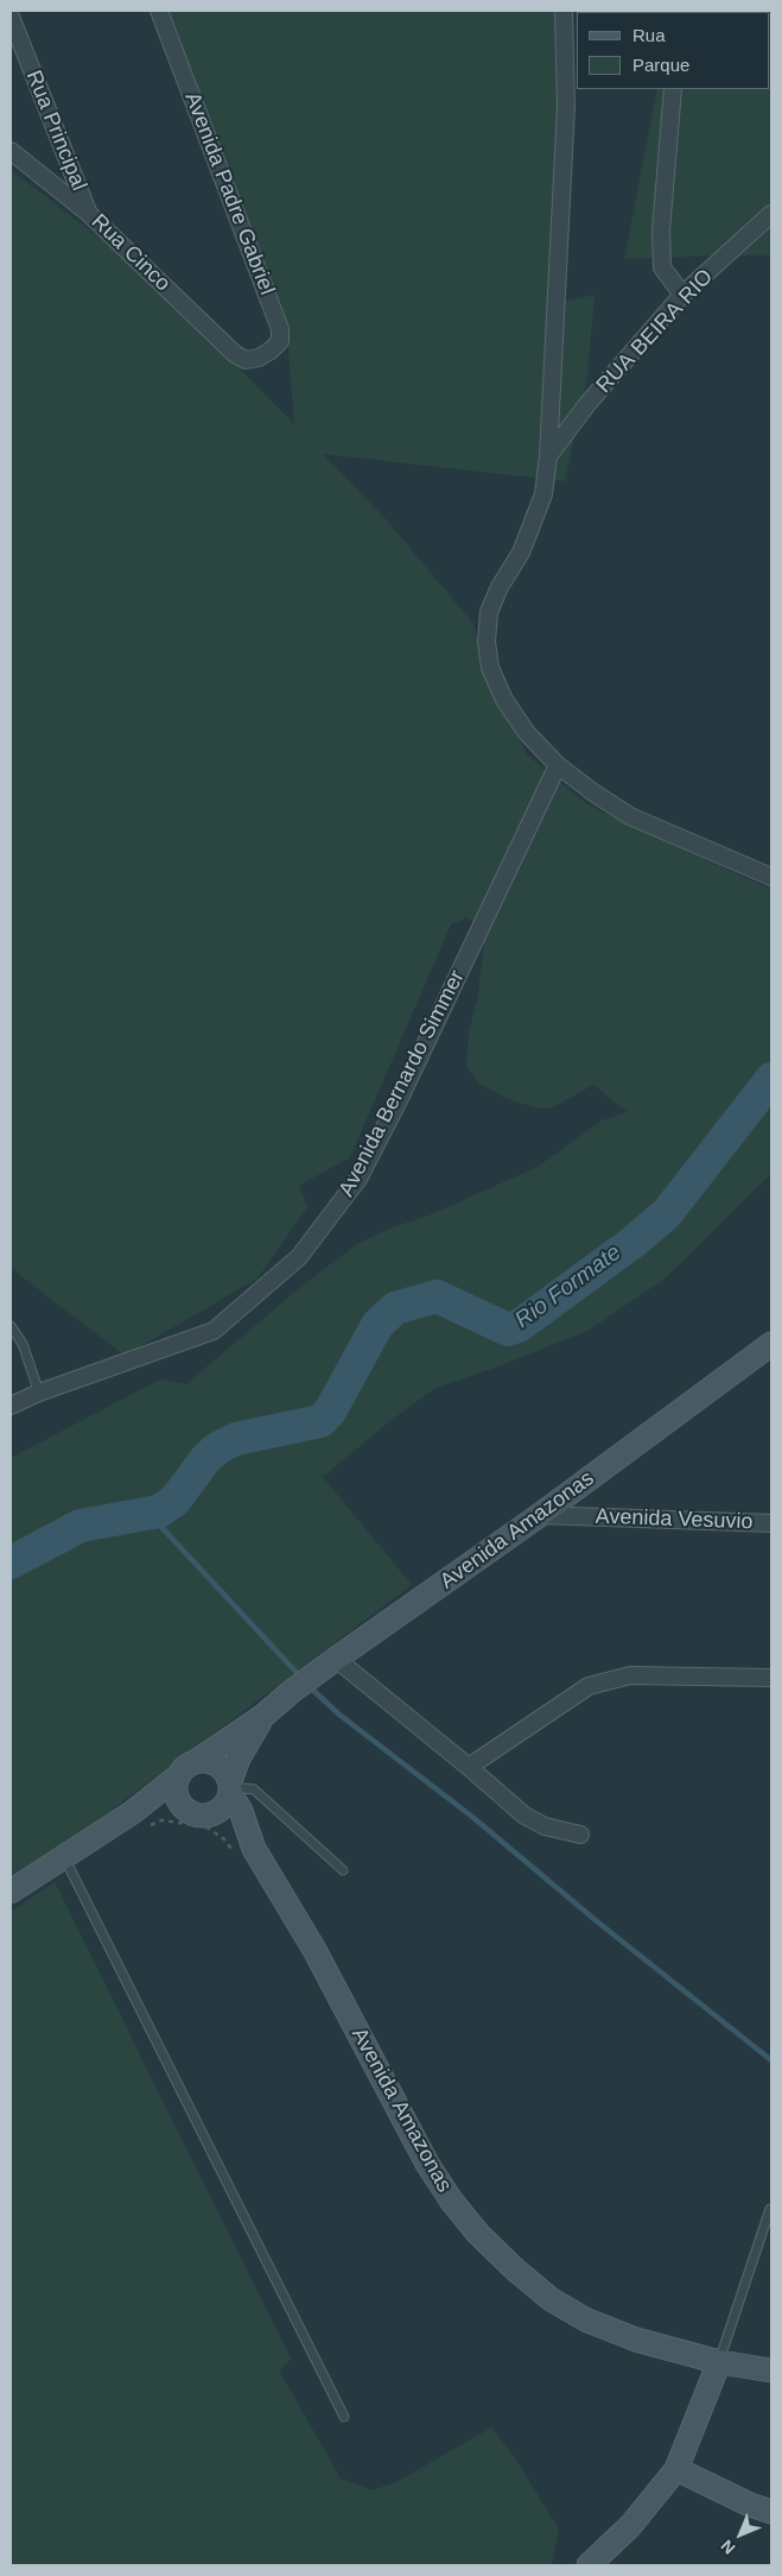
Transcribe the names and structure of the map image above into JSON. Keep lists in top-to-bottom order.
{
  "streets": {
    "street": [
      "Rua Principal",
      "Avenida Padre Gabriel",
      "Rua Cinco",
      "RUA BEIRA RIO",
      "Avenida Bernardo Simmer",
      "Avenida Vesuvio",
      "Avenida Amazonas"
    ]
  },
  "crossings": [
    ["Rua Principal", "Rua Cinco"],
    ["Avenida Padre Gabriel", "Rua Cinco"],
    ["Avenida Vesuvio", "Avenida Amazonas"]
  ],
  "water": ["Rio Formate"],
  "legend": ["Rua", "Parque"],
  "north": "bottom left"
}
